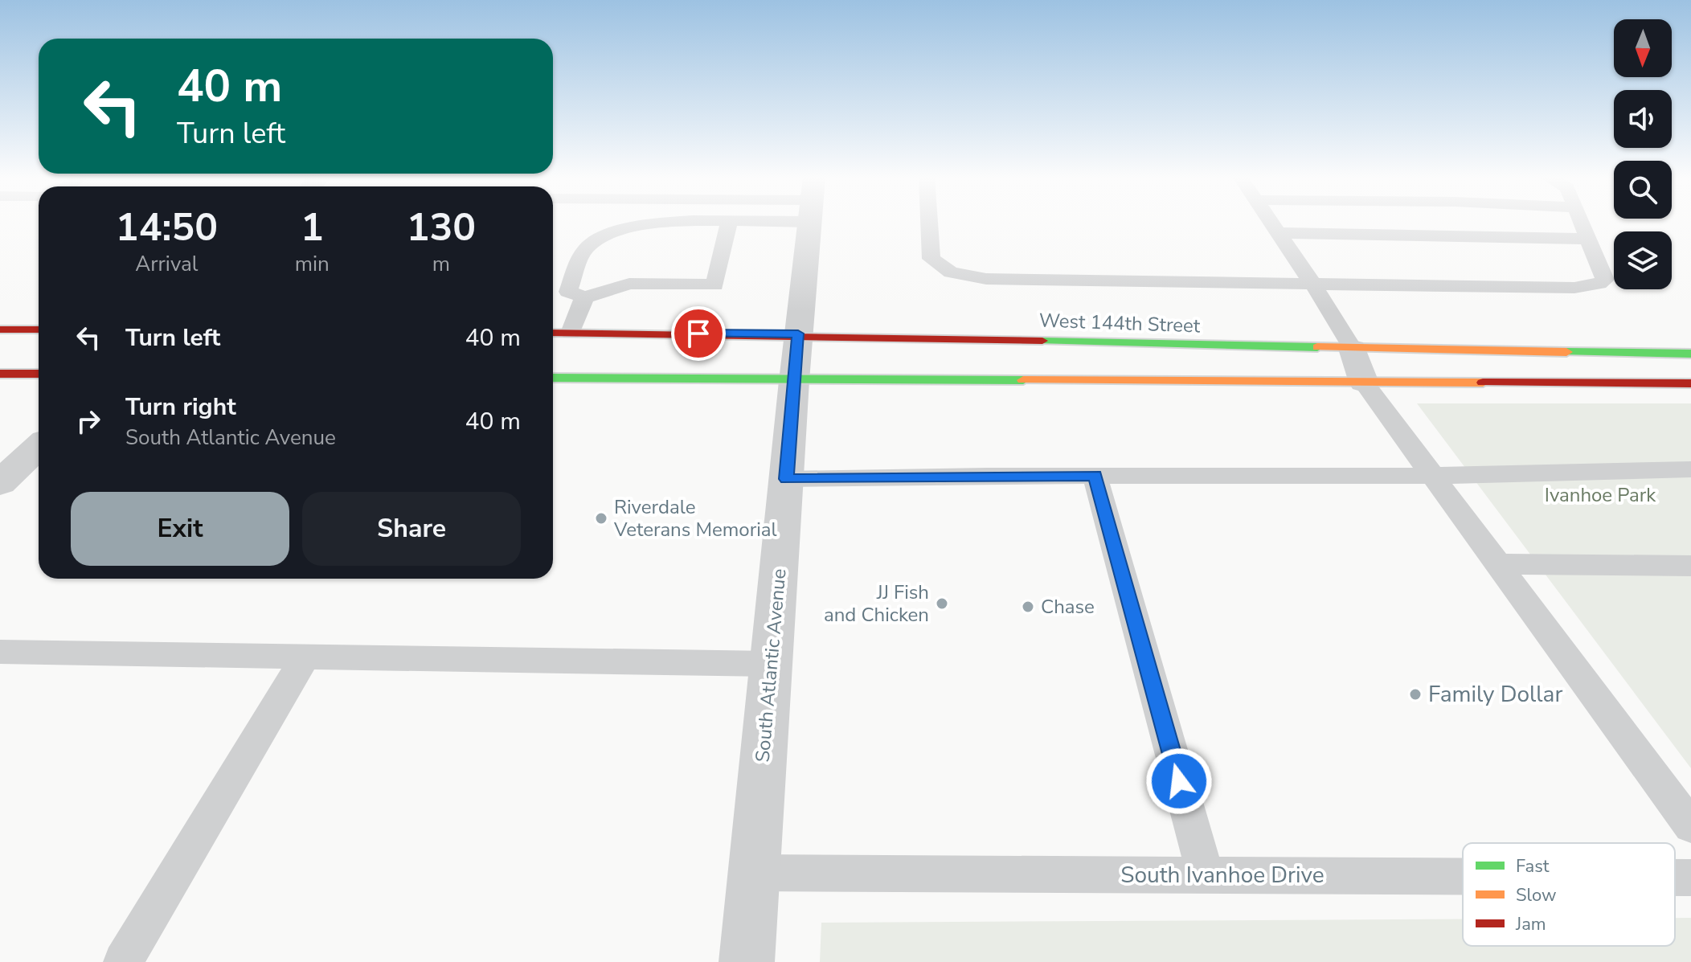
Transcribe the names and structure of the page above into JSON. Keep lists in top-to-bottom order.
{
  "streets": {
    "street": ["West 144th Street", "South Atlantic Avenue"],
    "lane": ["South Ivanhoe Drive"]
  },
  "crossings": [
    ["West 144th Street", "South Atlantic Avenue"],
    ["South Atlantic Avenue", "South Ivanhoe Drive"]
  ],
  "parks": ["Ivanhoe Park"],
  "places": [
    "Riverdale Veterans Memorial",
    "JJ Fish and Chicken",
    "Chase",
    "Family Dollar"
  ],
  "legend": ["Fast", "Slow", "Jam"],
  "north": "bottom",
  "page": {
    "turn": ["40 m", "Turn left"],
    "eta": [
      "14:50",
      "Arrival",
      "1",
      "min",
      "130",
      "m"
    ],
    "list": [
      {
        "name": "Turn left",
        "value": "40 m"
      },
      {
        "name": "Turn right",
        "note": "South Atlantic Avenue",
        "value": "40 m"
      }
    ],
    "buttons": ["Exit", "Share"]
  }
}
